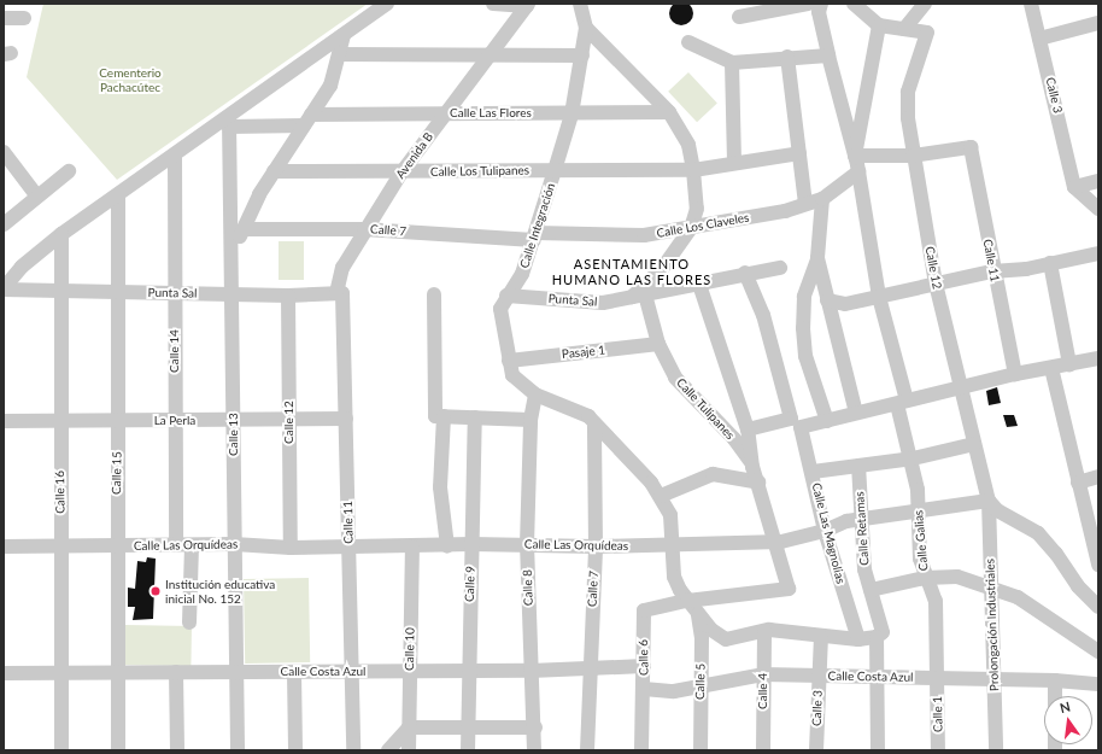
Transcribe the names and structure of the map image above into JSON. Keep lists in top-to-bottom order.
{
  "streets": {
    "street": [
      "Calle 3",
      "Calle Las Flores",
      "Avenida B",
      "Calle Los Tulipanes",
      "Calle Integración",
      "Calle Los Claveles",
      "Calle 7",
      "Calle 11",
      "Calle 12",
      "Punta Sal",
      "Calle 14",
      "Pasaje 1",
      "Calle Tulipanes",
      "La Perla",
      "Calle 13",
      "Calle 15",
      "Calle 16",
      "Calle Retamas",
      "Calle Las Magnolias",
      "Calle Galias",
      "Calle Las Orquídeas",
      "Calle 9",
      "Calle 8",
      "Prolongación Industriales",
      "Calle 10",
      "Calle 6",
      "Calle Costa Azul",
      "Calle 5",
      "Calle 4",
      "Calle 1"
    ]
  },
  "crossings": [
    ["Calle 3", "Calle Costa Azul"],
    ["Calle Las Flores", "Avenida B"],
    ["Calle Las Flores", "Calle Integración"],
    ["Calle Las Flores", "Calle 13"],
    ["Avenida B", "Calle Los Tulipanes"],
    ["Avenida B", "Calle 7"],
    ["Avenida B", "Calle 11"],
    ["Avenida B", "Punta Sal"],
    ["Calle Los Tulipanes", "Calle Integración"],
    ["Calle Integración", "Calle Los Claveles"],
    ["Calle Integración", "Calle 7"],
    ["Calle Integración", "Punta Sal"],
    ["Calle Integración", "Pasaje 1"],
    ["Calle Integración", "Calle Tulipanes"],
    ["Calle Integración", "Calle Las Orquídeas"],
    ["Calle Integración", "Calle 8"],
    ["Calle Integración", "Calle 6"],
    ["Calle Integración", "Calle 5"],
    ["Calle Integración", "Calle 4"],
    ["Calle Los Claveles", "Calle 7"],
    ["Calle Los Claveles", "Calle Galias"],
    ["Calle 7", "Calle Las Orquídeas"],
    ["Calle 7", "Calle Costa Azul"],
    ["Calle 11", "Calle 12"],
    ["Calle 11", "Punta Sal"],
    ["Calle 11", "La Perla"],
    ["Calle 11", "Calle Las Orquídeas"],
    ["Calle 11", "Calle Costa Azul"],
    ["Calle 12", "Punta Sal"],
    ["Calle 12", "La Perla"],
    ["Calle 12", "Calle Las Orquídeas"],
    ["Calle 12", "Prolongación Industriales"],
    ["Punta Sal", "Calle 14"],
    ["Punta Sal", "Calle Tulipanes"],
    ["Punta Sal", "Calle 13"],
    ["Punta Sal", "Calle 15"],
    ["Punta Sal", "Calle 16"],
    ["Punta Sal", "Calle Las Magnolias"],
    ["Calle 14", "La Perla"],
    ["Calle 14", "Calle Las Orquídeas"],
    ["Pasaje 1", "Calle Tulipanes"],
    ["Calle Tulipanes", "Calle Las Orquídeas"],
    ["Calle Tulipanes", "Calle 6"],
    ["La Perla", "Calle 13"],
    ["La Perla", "Calle 15"],
    ["La Perla", "Calle 16"],
    ["Calle 13", "Calle Las Orquídeas"],
    ["Calle 13", "Calle Costa Azul"],
    ["Calle 15", "Calle Las Orquídeas"],
    ["Calle 15", "Calle Costa Azul"],
    ["Calle 16", "Calle Las Orquídeas"],
    ["Calle 16", "Calle Costa Azul"],
    ["Calle Retamas", "Calle Las Orquídeas"],
    ["Calle Retamas", "Calle Costa Azul"],
    ["Calle Las Magnolias", "Calle Las Orquídeas"],
    ["Calle Galias", "Calle Las Orquídeas"],
    ["Calle Galias", "Calle Costa Azul"],
    ["Calle Galias", "Calle 1"],
    ["Calle Las Orquídeas", "Calle 9"],
    ["Calle Las Orquídeas", "Calle 8"],
    ["Calle Las Orquídeas", "Prolongación Industriales"],
    ["Calle Las Orquídeas", "Calle 10"],
    ["Calle 9", "Calle Costa Azul"],
    ["Calle 8", "Calle Costa Azul"],
    ["Prolongación Industriales", "Calle Costa Azul"],
    ["Calle 10", "Calle Costa Azul"],
    ["Calle 6", "Calle Costa Azul"],
    ["Calle Costa Azul", "Calle 5"],
    ["Calle Costa Azul", "Calle 4"],
    ["Calle Costa Azul", "Calle 1"]
  ],
  "districts": ["ASENTAMIENTO HUMANO LAS FLORES"],
  "parks": ["Cementerio Pachacútec"],
  "places": ["Institución educativa inicial No. 152"],
  "north": "top"
}
